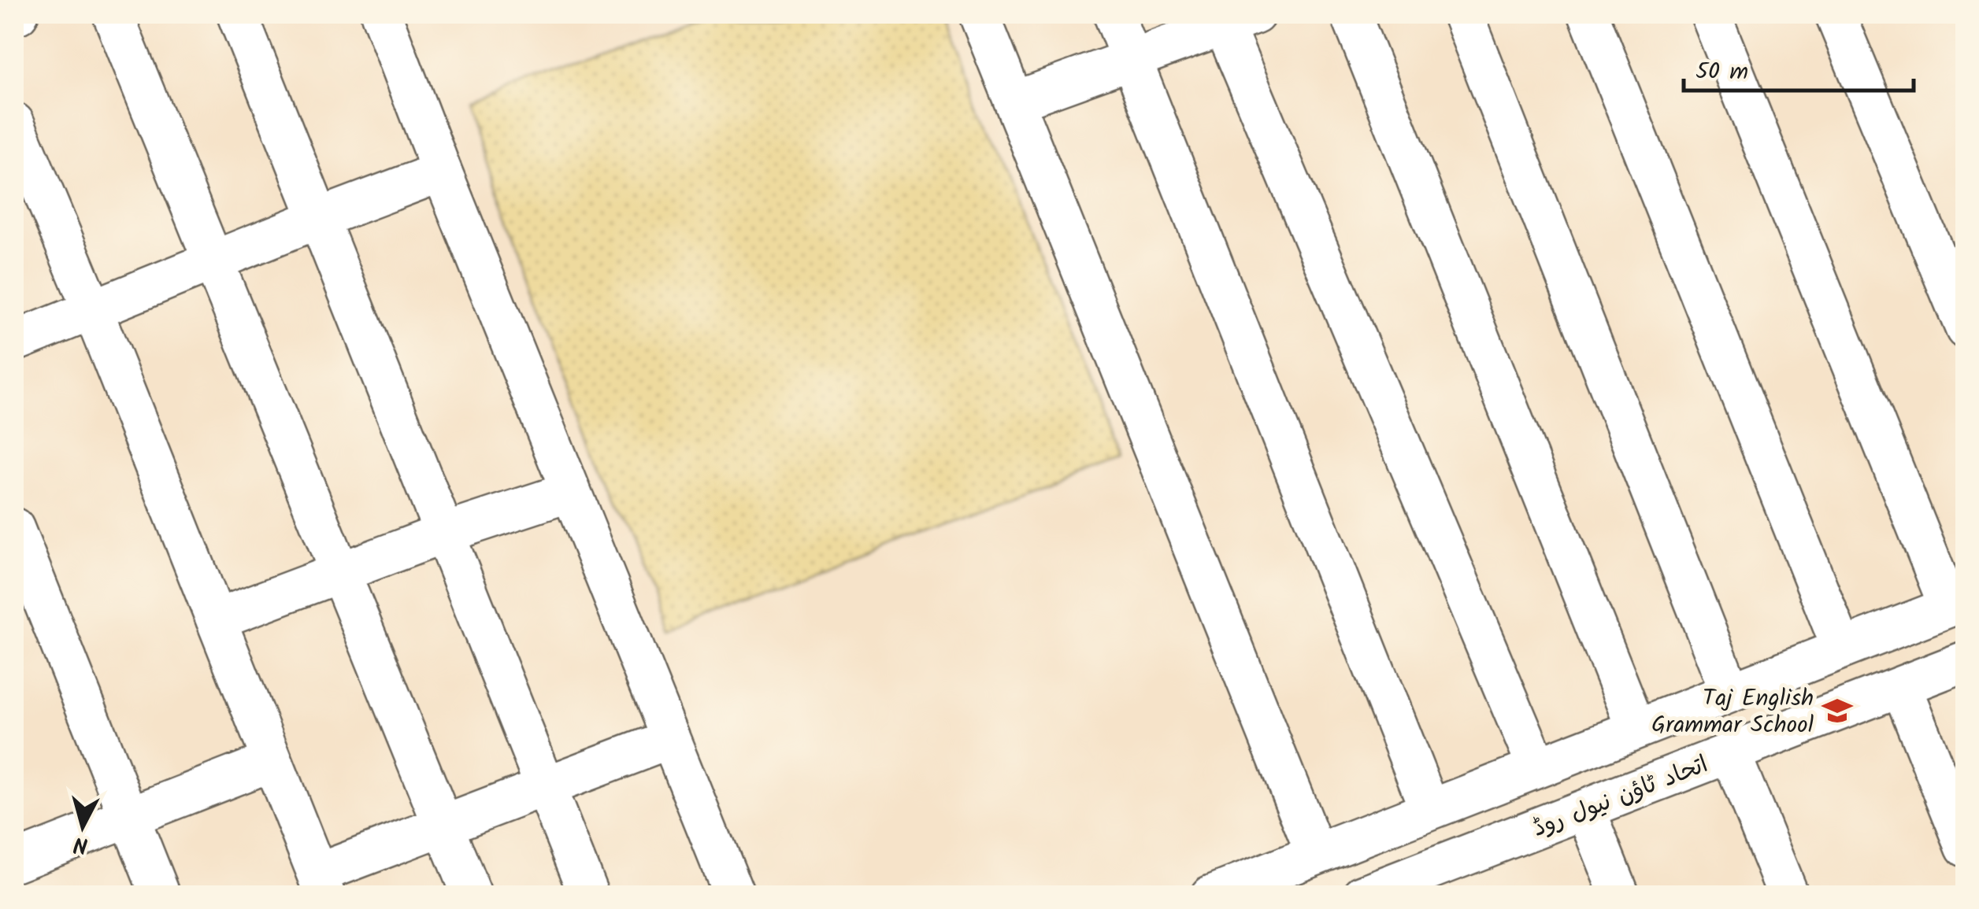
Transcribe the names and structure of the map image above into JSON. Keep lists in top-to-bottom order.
{
  "streets": {
    "street": ["اتحاد ٹاؤن نیول روڈ"]
  },
  "places": {
    "school or university": ["Taj English Grammar School"]
  },
  "scale_bar": "50 m",
  "north": "bottom"
}
